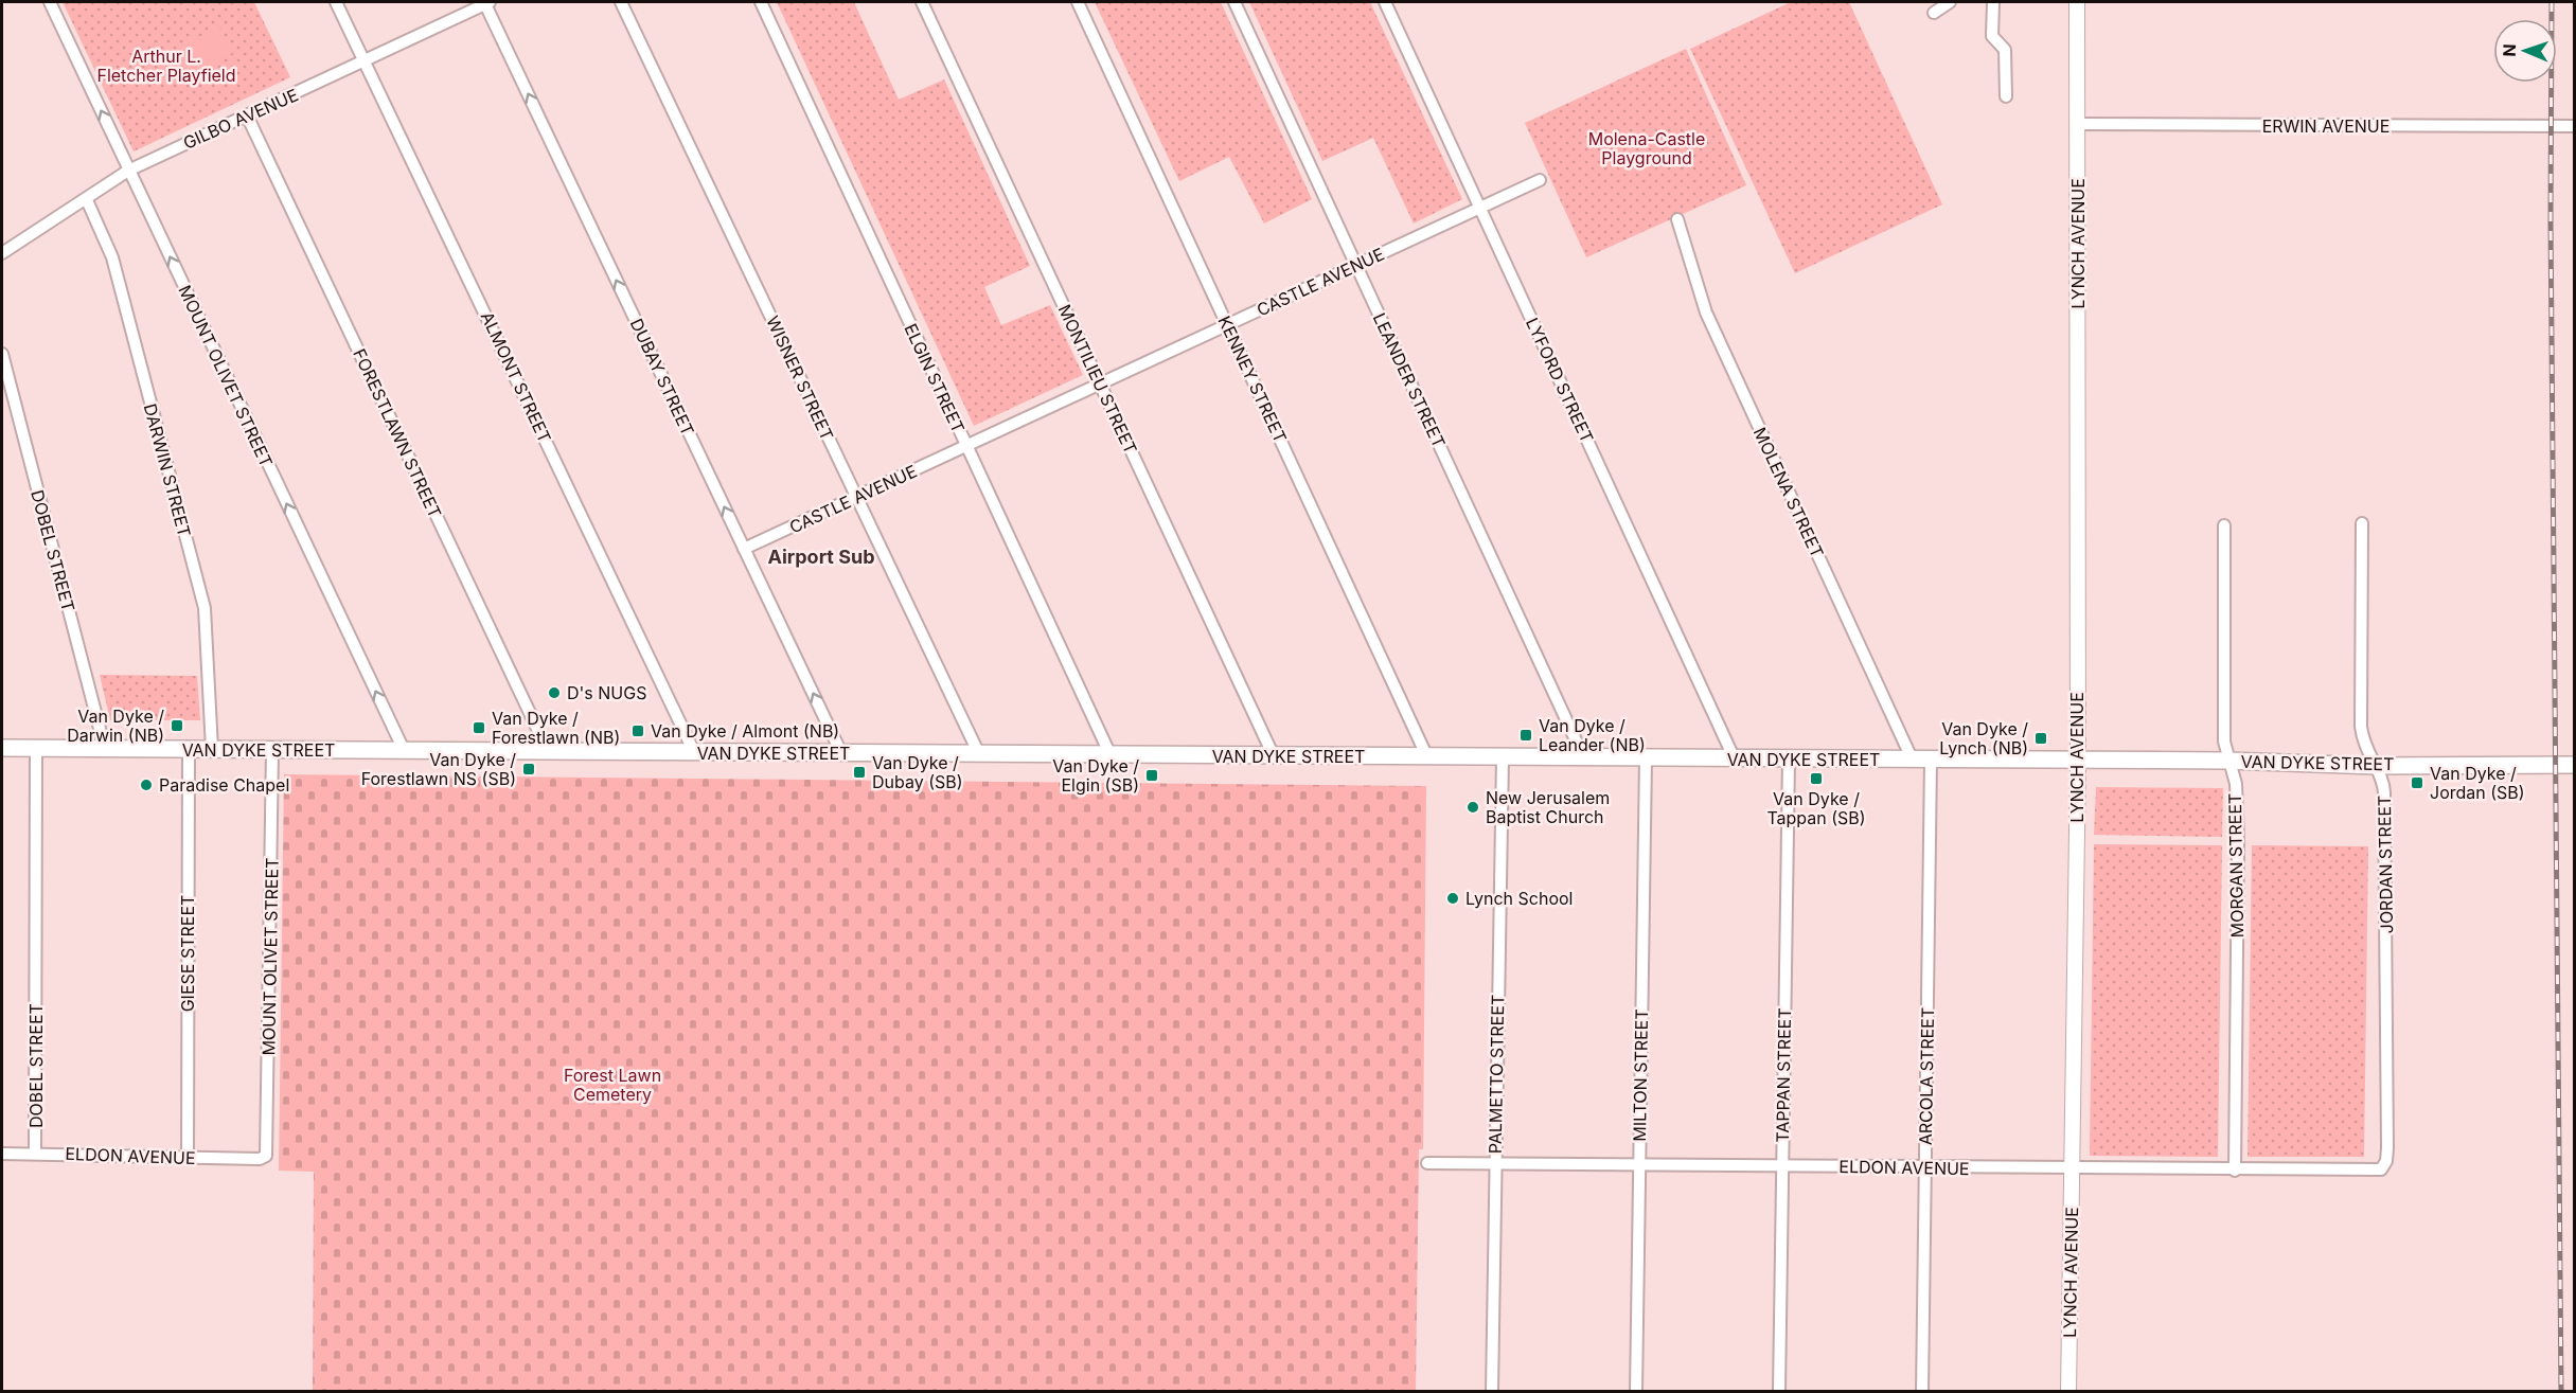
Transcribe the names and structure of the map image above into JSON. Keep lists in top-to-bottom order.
{
  "streets": {
    "main road": ["VAN DYKE STREET"],
    "street": [
      "GILBO AVENUE",
      "ERWIN AVENUE",
      "LYNCH AVENUE",
      "CASTLE AVENUE",
      "MOUNT OLIVET STREET",
      "ALMONT STREET",
      "DUBAY STREET",
      "WISNER STREET",
      "ELGIN STREET",
      "MONTILIEU STREET",
      "KENNEY STREET",
      "LEANDER STREET",
      "LYFORD STREET",
      "FORESTLAWN STREET",
      "DARWIN STREET",
      "MOLENA STREET",
      "DOBEL STREET",
      "JORDAN STREET",
      "MORGAN STREET",
      "GIESE STREET",
      "PALMETTO STREET",
      "MILTON STREET",
      "TAPPAN STREET",
      "ARCOLA STREET",
      "ELDON AVENUE"
    ]
  },
  "crossings": [
    ["GILBO AVENUE", "MOUNT OLIVET STREET"],
    ["GILBO AVENUE", "ALMONT STREET"],
    ["GILBO AVENUE", "DUBAY STREET"],
    ["GILBO AVENUE", "FORESTLAWN STREET"],
    ["GILBO AVENUE", "DARWIN STREET"],
    ["ERWIN AVENUE", "LYNCH AVENUE"],
    ["LYNCH AVENUE", "VAN DYKE STREET"],
    ["LYNCH AVENUE", "ELDON AVENUE"],
    ["CASTLE AVENUE", "DUBAY STREET"],
    ["CASTLE AVENUE", "WISNER STREET"],
    ["CASTLE AVENUE", "ELGIN STREET"],
    ["CASTLE AVENUE", "MONTILIEU STREET"],
    ["CASTLE AVENUE", "KENNEY STREET"],
    ["CASTLE AVENUE", "LEANDER STREET"],
    ["CASTLE AVENUE", "LYFORD STREET"],
    ["MOUNT OLIVET STREET", "VAN DYKE STREET"],
    ["MOUNT OLIVET STREET", "ELDON AVENUE"],
    ["ALMONT STREET", "VAN DYKE STREET"],
    ["DUBAY STREET", "VAN DYKE STREET"],
    ["WISNER STREET", "VAN DYKE STREET"],
    ["ELGIN STREET", "VAN DYKE STREET"],
    ["MONTILIEU STREET", "VAN DYKE STREET"],
    ["KENNEY STREET", "VAN DYKE STREET"],
    ["LEANDER STREET", "VAN DYKE STREET"],
    ["LYFORD STREET", "VAN DYKE STREET"],
    ["FORESTLAWN STREET", "VAN DYKE STREET"],
    ["DARWIN STREET", "VAN DYKE STREET"],
    ["MOLENA STREET", "VAN DYKE STREET"],
    ["DOBEL STREET", "VAN DYKE STREET"],
    ["DOBEL STREET", "ELDON AVENUE"],
    ["VAN DYKE STREET", "JORDAN STREET"],
    ["VAN DYKE STREET", "MORGAN STREET"],
    ["VAN DYKE STREET", "GIESE STREET"],
    ["VAN DYKE STREET", "PALMETTO STREET"],
    ["VAN DYKE STREET", "MILTON STREET"],
    ["VAN DYKE STREET", "TAPPAN STREET"],
    ["VAN DYKE STREET", "ARCOLA STREET"],
    ["JORDAN STREET", "ELDON AVENUE"],
    ["MORGAN STREET", "ELDON AVENUE"],
    ["GIESE STREET", "ELDON AVENUE"],
    ["PALMETTO STREET", "ELDON AVENUE"],
    ["MILTON STREET", "ELDON AVENUE"],
    ["TAPPAN STREET", "ELDON AVENUE"],
    ["ARCOLA STREET", "ELDON AVENUE"]
  ],
  "one_way": ["MOUNT OLIVET STREET", "DUBAY STREET"],
  "districts": ["Airport Sub"],
  "parks": ["Arthur L. Fletcher Playfield", "Molena-Castle Playground", "Forest Lawn Cemetery"],
  "places": {
    "other": [
      "D's NUGS",
      "Paradise Chapel",
      "New Jerusalem Baptist Church",
      "Lynch School"
    ],
    "transit": [
      "Van Dyke / Darwin (NB)",
      "Van Dyke / Forestlawn (NB)",
      "Van Dyke / Almont (NB)",
      "Van Dyke / Leander (NB)",
      "Van Dyke / Lynch (NB)",
      "Van Dyke / Forestlawn NS (SB)",
      "Van Dyke / Dubay (SB)",
      "Van Dyke / Elgin (SB)",
      "Van Dyke / Tappan (SB)",
      "Van Dyke / Jordan (SB)"
    ]
  },
  "north": "left"
}
